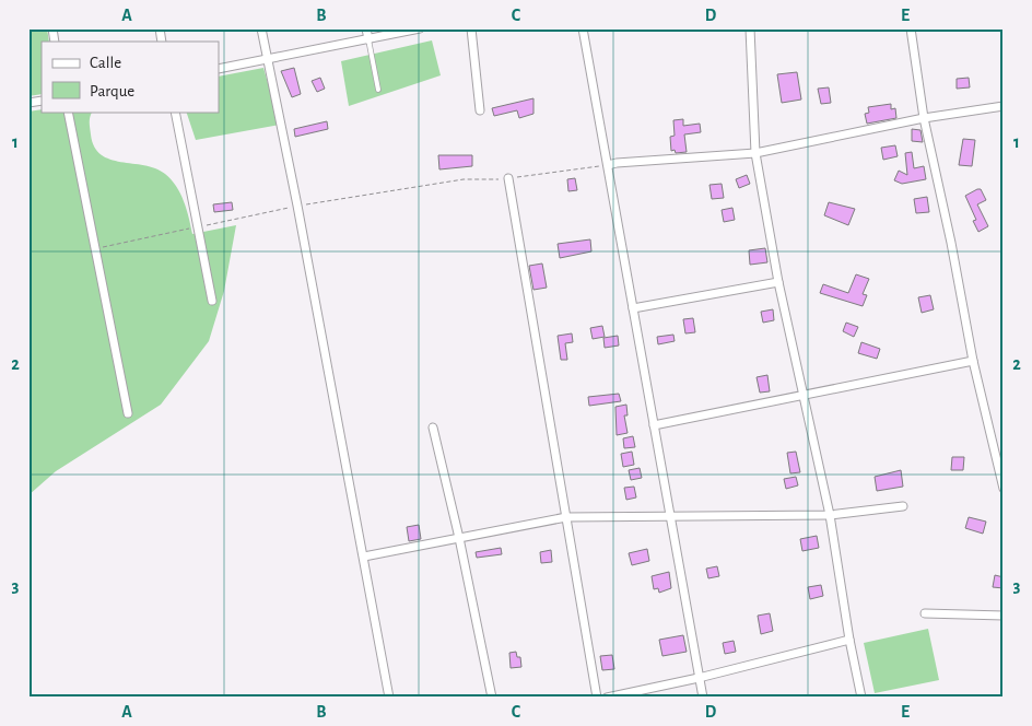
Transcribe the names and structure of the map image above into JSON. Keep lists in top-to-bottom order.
{
  "legend": ["Calle", "Parque"],
  "grid": {
    "columns": [
      "A",
      "B",
      "C",
      "D",
      "E"
    ],
    "rows": ["1", "2", "3"]
  }
}
